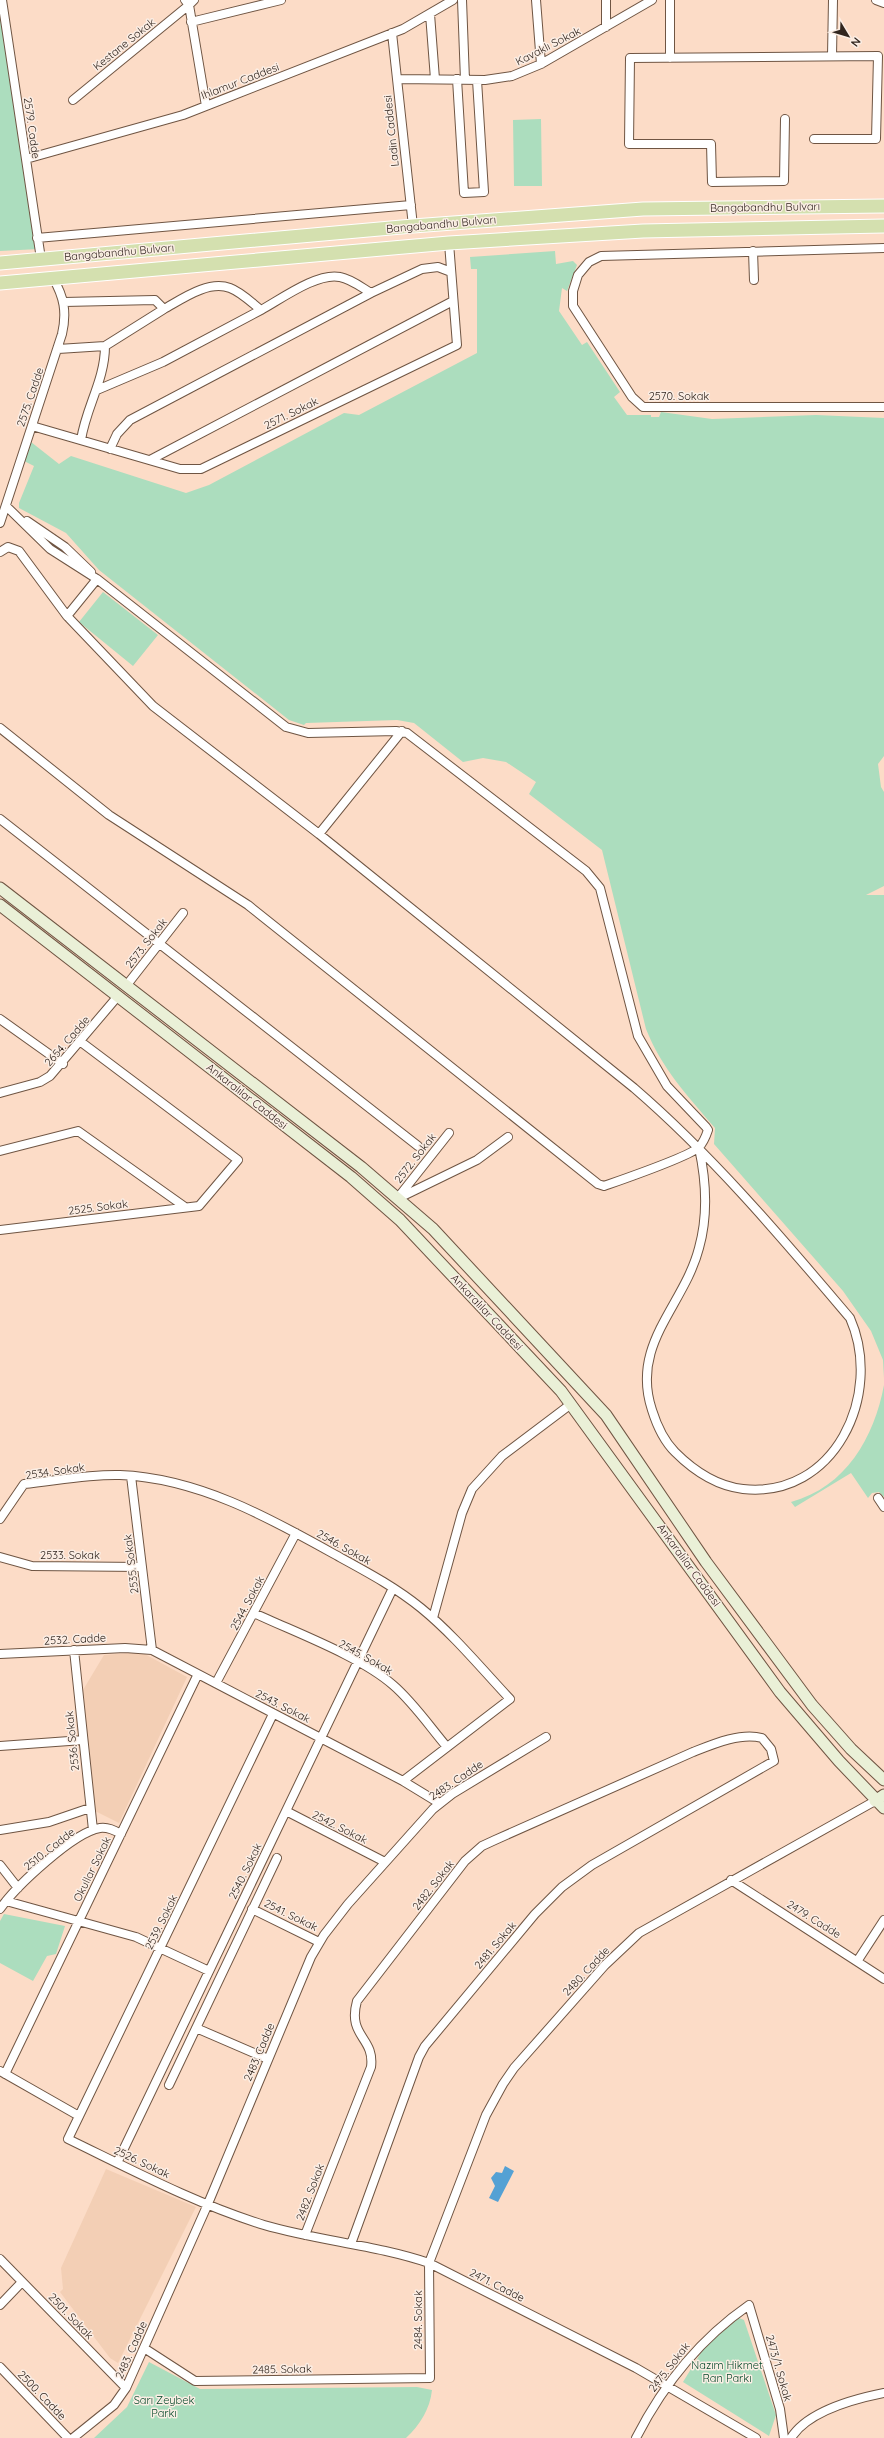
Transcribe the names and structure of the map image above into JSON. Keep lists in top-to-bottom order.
{
  "streets": {
    "main road": ["Bangabandhu Bulvarı", "Ankaralılar Caddesi"],
    "street": [
      "Kestane Sokak",
      "Kavaklı Sokak",
      "Ihlamur Caddesi",
      "2579. Cadde",
      "Ladin Caddesi",
      "2570. Sokak",
      "2575. Cadde",
      "2571. Sokak",
      "2573. Sokak",
      "2654. Cadde",
      "2572. Sokak",
      "2525. Sokak",
      "2534. Sokak",
      "2546. Sokak",
      "2533. Sokak",
      "2535. Sokak",
      "2544. Sokak",
      "2532. Cadde",
      "2545. Sokak",
      "2543. Sokak",
      "2536. Sokak",
      "2483. Cadde",
      "2542. Sokak",
      "2510. Cadde",
      "Okullar Sokak",
      "2540. Sokak",
      "2482. Sokak",
      "2541. Sokak",
      "2479. Cadde",
      "2539. Sokak",
      "2481. Sokak",
      "2480. Cadde",
      "2526. Sokak",
      "2471. Cadde",
      "2501. Sokak",
      "2484. Sokak",
      "2475. Sokak",
      "2473/1. Sokak",
      "2485. Sokak",
      "2500. Cadde"
    ]
  },
  "crossings": [
    ["Kavaklı Sokak", "Ladin Caddesi"],
    ["Ihlamur Caddesi", "2579. Cadde"],
    ["Ihlamur Caddesi", "Ladin Caddesi"],
    ["2579. Cadde", "Bangabandhu Bulvarı"],
    ["Ladin Caddesi", "Bangabandhu Bulvarı"],
    ["Bangabandhu Bulvarı", "2575. Cadde"],
    ["Bangabandhu Bulvarı", "2571. Sokak"],
    ["2575. Cadde", "2571. Sokak"],
    ["2573. Sokak", "Ankaralılar Caddesi"],
    ["2654. Cadde", "Ankaralılar Caddesi"],
    ["2654. Cadde", "2525. Sokak"],
    ["Ankaralılar Caddesi", "2572. Sokak"],
    ["Ankaralılar Caddesi", "2480. Cadde"],
    ["2534. Sokak", "2546. Sokak"],
    ["2534. Sokak", "2535. Sokak"],
    ["2546. Sokak", "2535. Sokak"],
    ["2546. Sokak", "2544. Sokak"],
    ["2546. Sokak", "2545. Sokak"],
    ["2546. Sokak", "2540. Sokak"],
    ["2533. Sokak", "2535. Sokak"],
    ["2535. Sokak", "2532. Cadde"],
    ["2535. Sokak", "2543. Sokak"],
    ["2544. Sokak", "2545. Sokak"],
    ["2544. Sokak", "2543. Sokak"],
    ["2532. Cadde", "2543. Sokak"],
    ["2532. Cadde", "2536. Sokak"],
    ["2545. Sokak", "2540. Sokak"],
    ["2543. Sokak", "2483. Cadde"],
    ["2543. Sokak", "Okullar Sokak"],
    ["2543. Sokak", "2540. Sokak"],
    ["2543. Sokak", "2539. Sokak"],
    ["2536. Sokak", "2510. Cadde"],
    ["2483. Cadde", "2542. Sokak"],
    ["2483. Cadde", "2541. Sokak"],
    ["2483. Cadde", "2526. Sokak"],
    ["2483. Cadde", "2471. Cadde"],
    ["2483. Cadde", "2501. Sokak"],
    ["2483. Cadde", "2485. Sokak"],
    ["2542. Sokak", "2540. Sokak"],
    ["2510. Cadde", "Okullar Sokak"],
    ["2540. Sokak", "2526. Sokak"],
    ["2482. Sokak", "2481. Sokak"],
    ["2482. Sokak", "2471. Cadde"],
    ["2479. Cadde", "2480. Cadde"],
    ["2539. Sokak", "2526. Sokak"],
    ["2481. Sokak", "2471. Cadde"],
    ["2480. Cadde", "2471. Cadde"],
    ["2480. Cadde", "2484. Sokak"],
    ["2526. Sokak", "2471. Cadde"],
    ["2471. Cadde", "2484. Sokak"],
    ["2471. Cadde", "2475. Sokak"],
    ["2484. Sokak", "2485. Sokak"],
    ["2475. Sokak", "2473/1. Sokak"]
  ],
  "parks": ["Nazım Hikmet Ran Parkı", "Sarı Zeybek Parkı"],
  "north": "bottom right"
}
